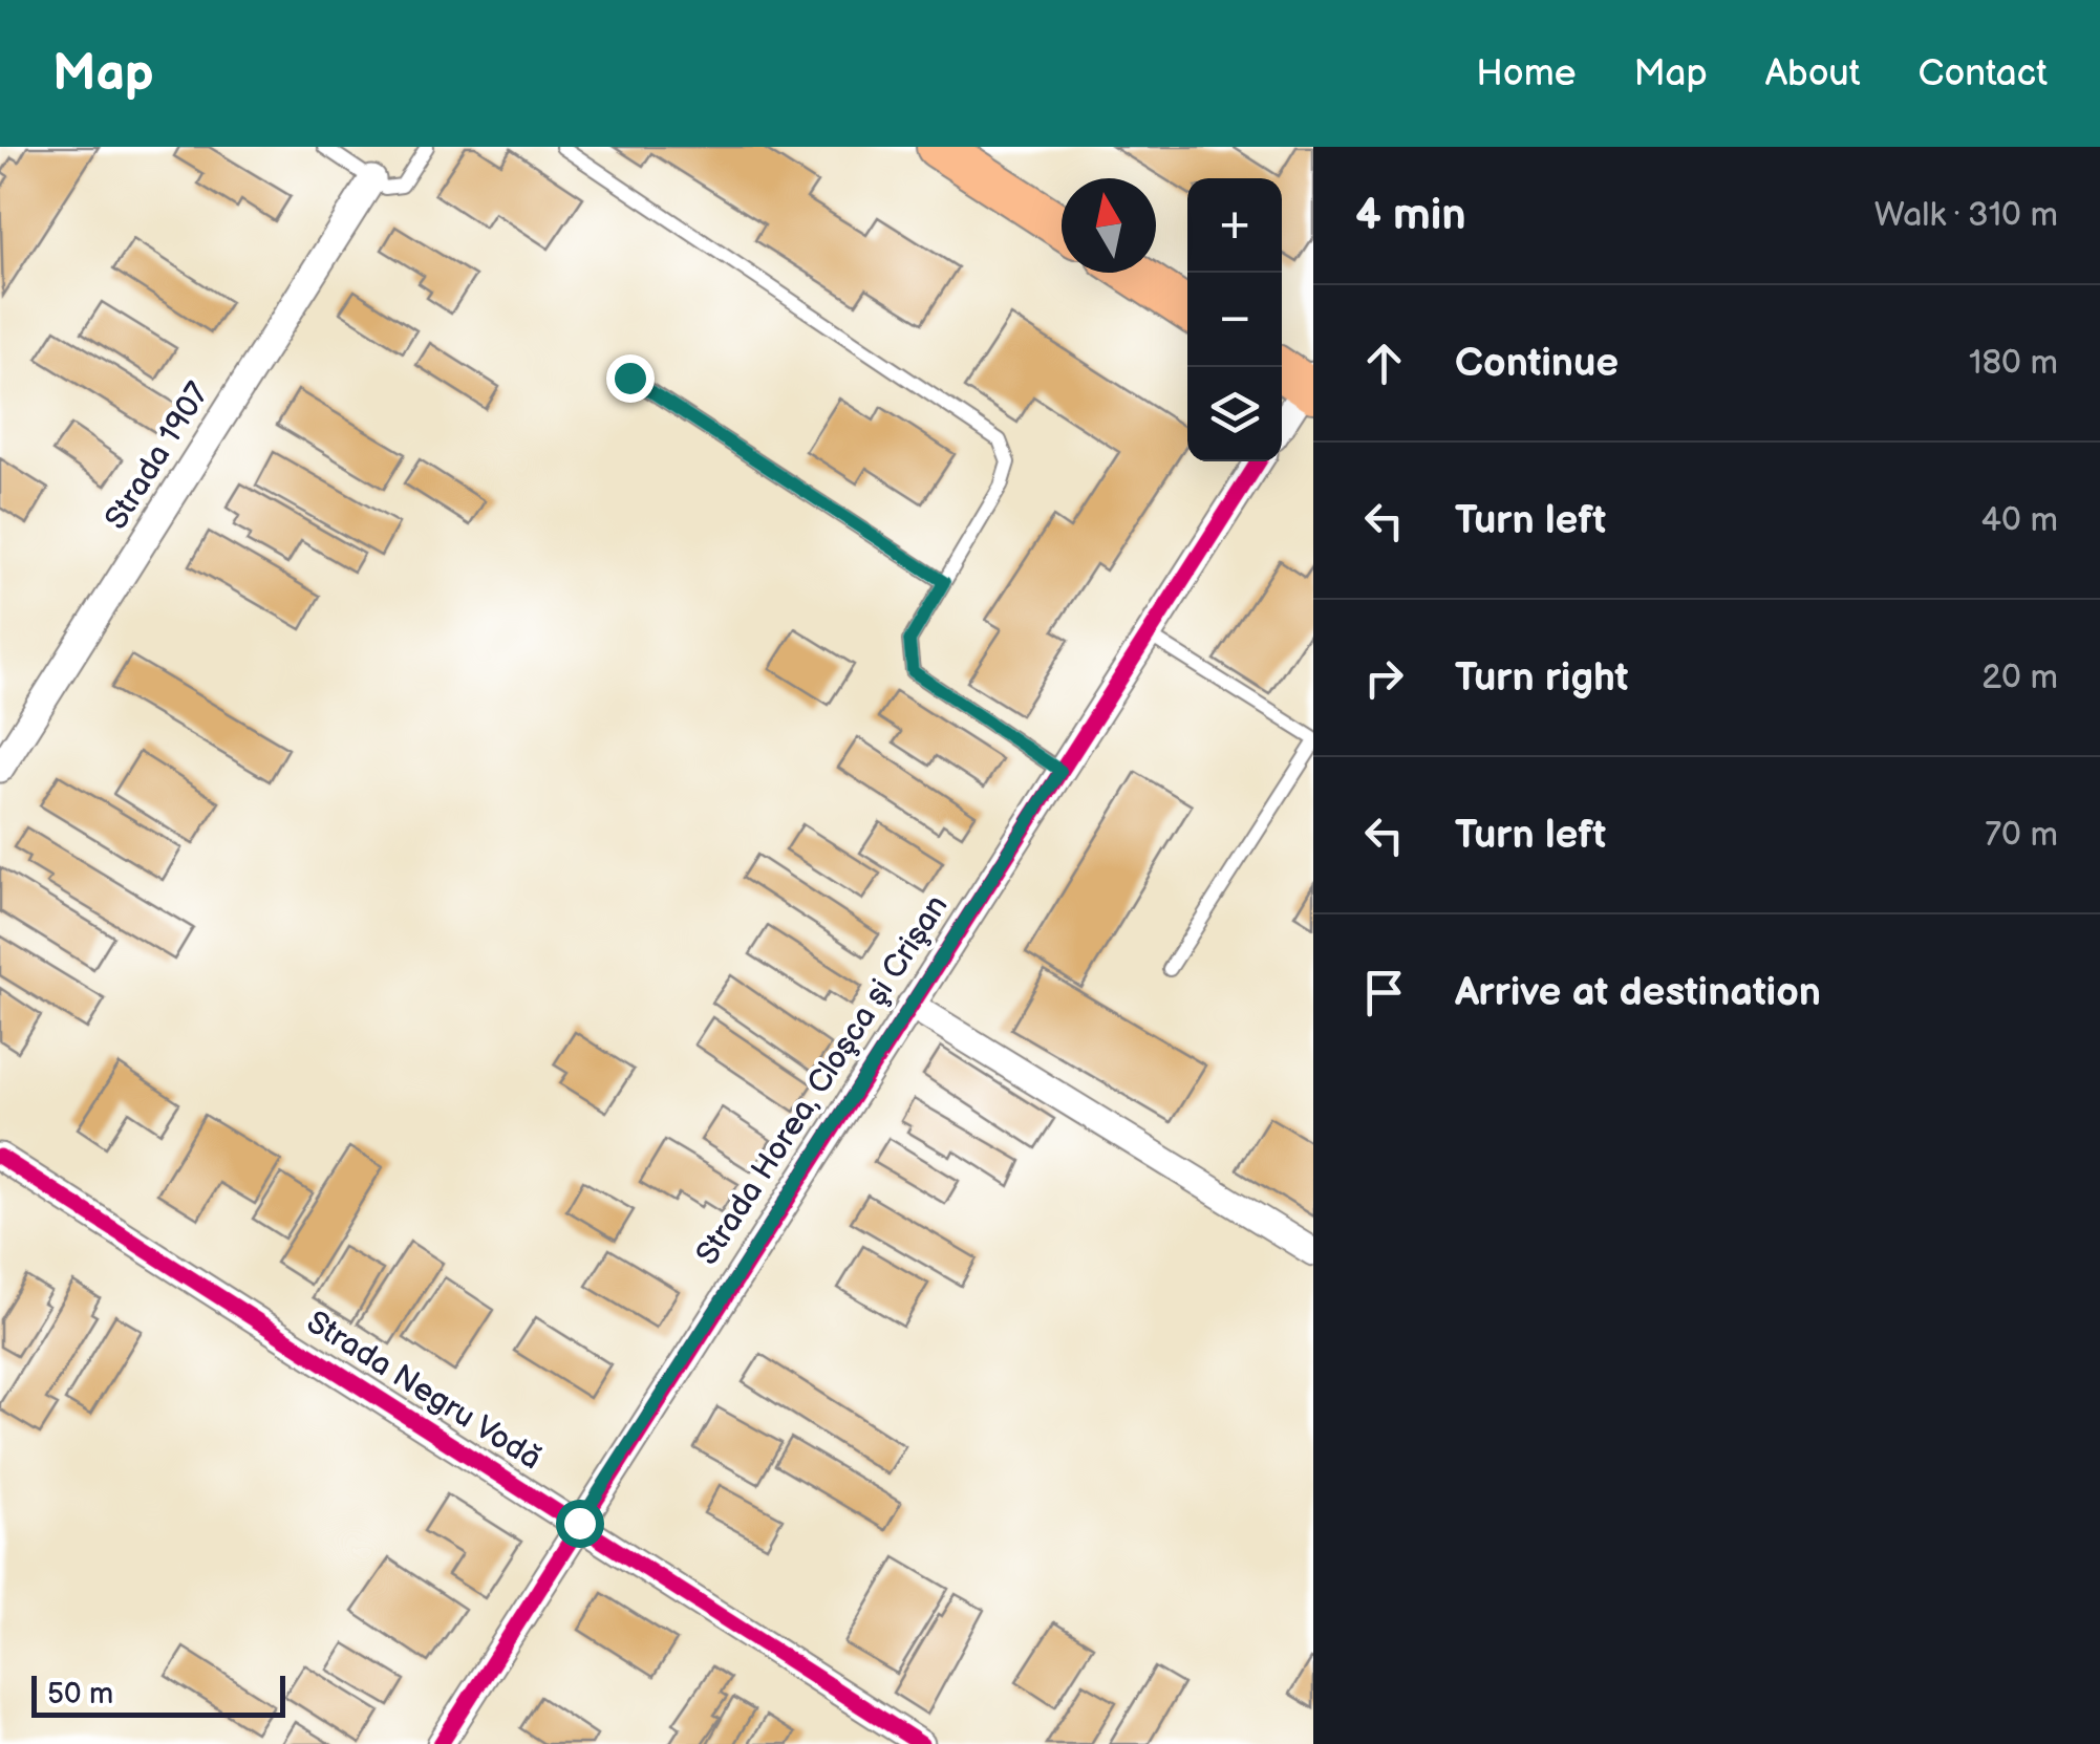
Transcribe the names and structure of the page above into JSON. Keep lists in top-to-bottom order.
{
  "streets": {
    "street": ["Strada 1907", "Strada Horea, Cloşca şi Crişan", "Strada Negru Vodă"]
  },
  "crossings": [
    ["Strada Horea, Cloşca şi Crişan", "Strada Negru Vodă"]
  ],
  "scale_bar": "50 m",
  "north": "top",
  "page": {
    "header": "Map",
    "nav": [
      "Home",
      "Map",
      "About",
      "Contact"
    ],
    "heading": ["4 min", "Walk · 310 m"],
    "map_buttons": ["+", "−"],
    "list": [
      ["Continue", "180 m"],
      ["Turn left", "40 m"],
      ["Turn right", "20 m"],
      ["Turn left", "70 m"],
      "Arrive at destination"
    ],
    "scale": "50 m"
  }
}
